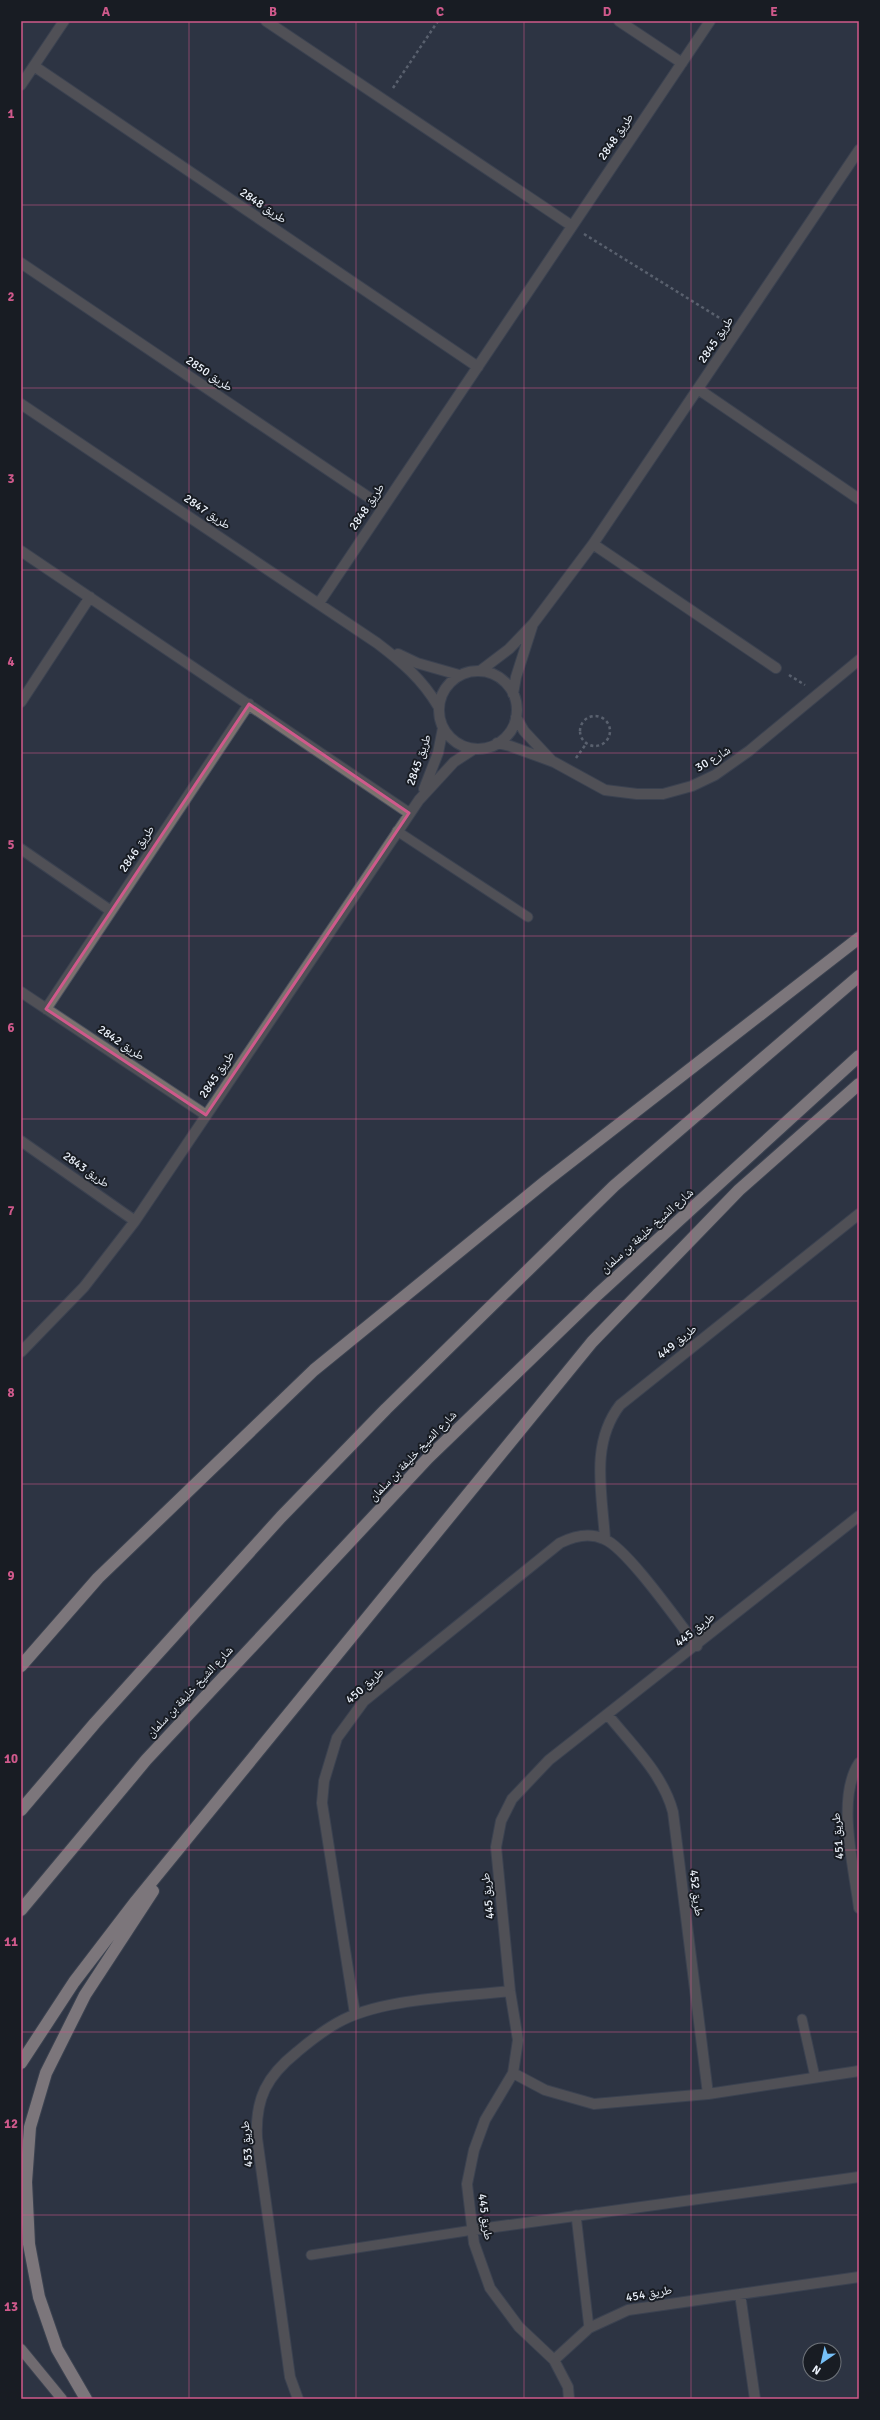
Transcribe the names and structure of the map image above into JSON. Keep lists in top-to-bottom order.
{
  "streets": {
    "highway": ["شارع الشيخ خليفة بن سلمان"],
    "street": [
      "طريق 2848",
      "طريق 2845",
      "طريق 2850",
      "طريق 2847",
      "شارع 30",
      "طريق 2846",
      "طريق 2842",
      "طريق 2843",
      "طريق 449",
      "طريق 445",
      "طريق 450",
      "طريق 451",
      "طريق 452",
      "طريق 453",
      "طريق 454"
    ]
  },
  "crossings": [
    ["طريق 2848", "طريق 2850"],
    ["طريق 2848", "طريق 2847"],
    ["طريق 2845", "طريق 2847"],
    ["طريق 2845", "شارع 30"],
    ["طريق 2845", "طريق 2842"],
    ["طريق 2845", "طريق 2843"],
    ["طريق 2847", "شارع 30"],
    ["طريق 2846", "طريق 2842"],
    ["طريق 449", "طريق 450"],
    ["طريق 445", "طريق 452"],
    ["طريق 445", "طريق 453"],
    ["طريق 445", "طريق 454"],
    ["طريق 450", "طريق 453"]
  ],
  "north": "bottom left",
  "grid": {
    "columns": [
      "A",
      "B",
      "C",
      "D",
      "E"
    ],
    "rows": [
      "1",
      "2",
      "3",
      "4",
      "5",
      "6",
      "7",
      "8",
      "9",
      "10",
      "11",
      "12",
      "13"
    ]
  }
}
